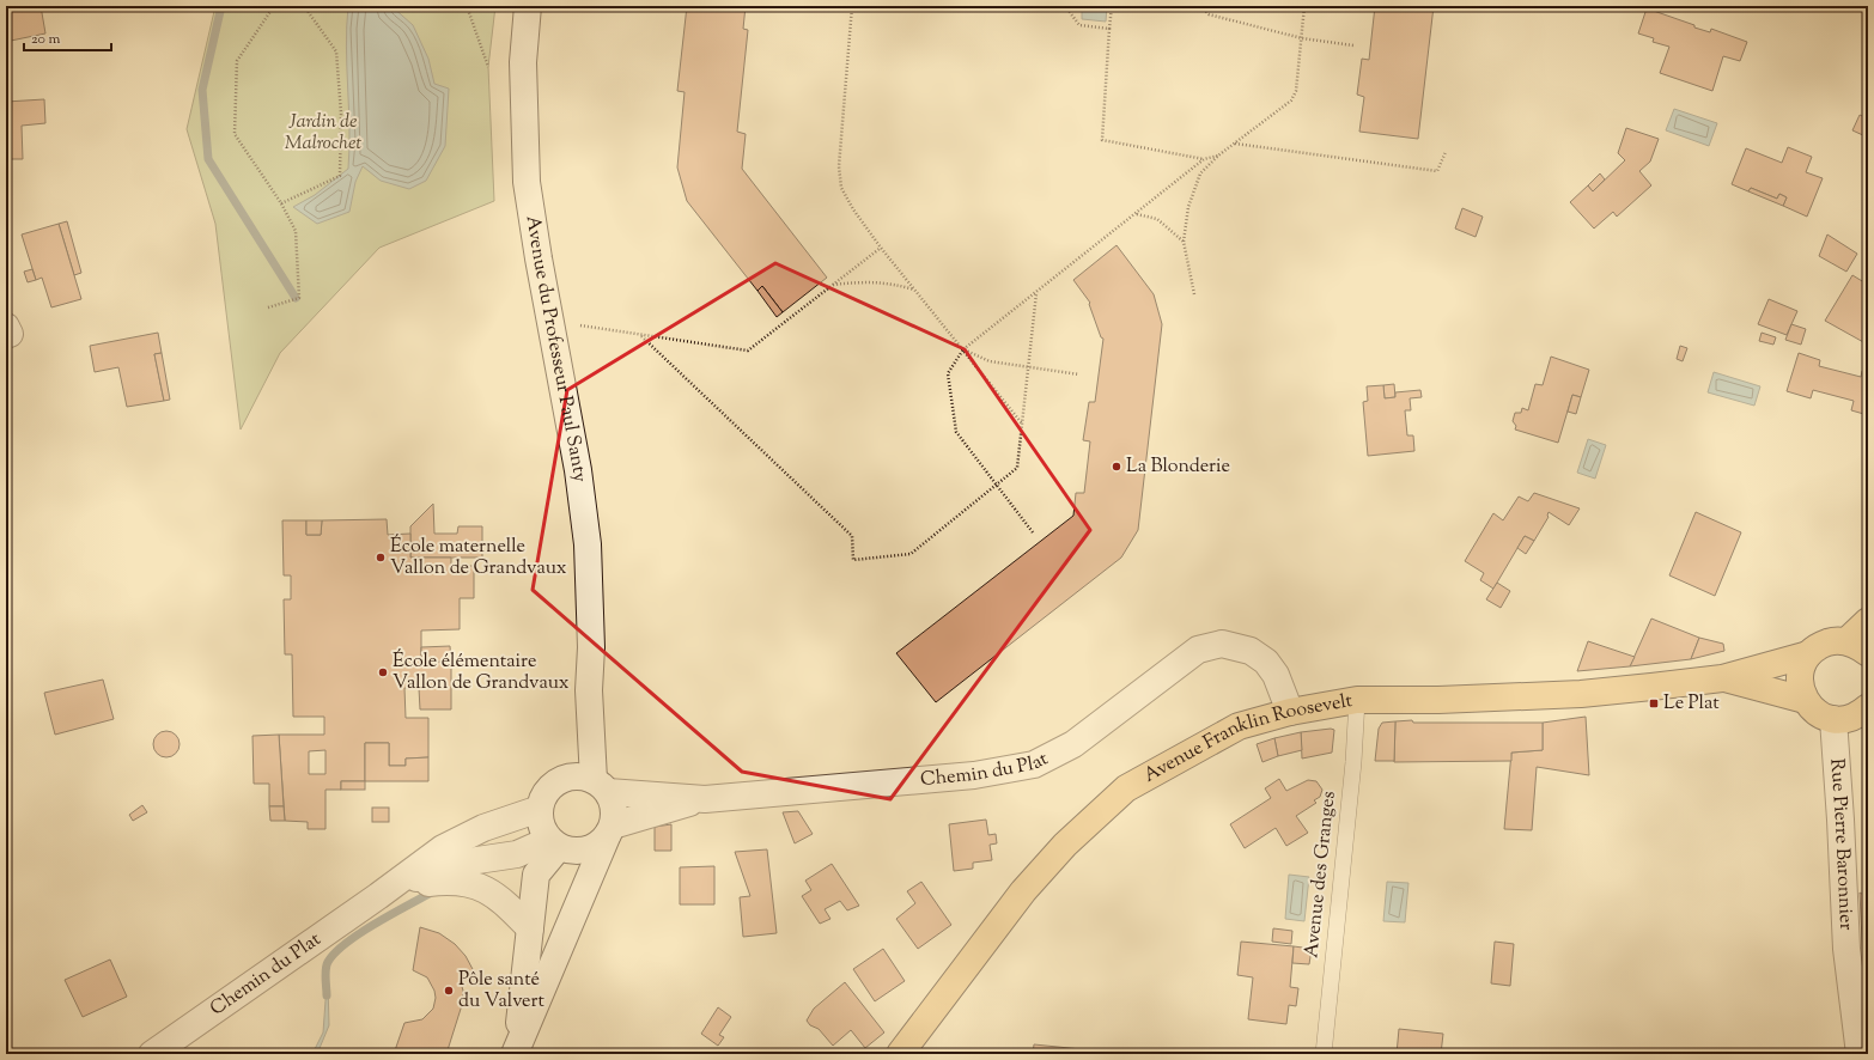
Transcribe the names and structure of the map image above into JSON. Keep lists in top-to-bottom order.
{
  "streets": {
    "main road": ["Avenue Franklin Roosevelt"],
    "street": ["Avenue du Professeur Paul Santy", "Chemin du Plat", "Rue Pierre Baronnier"],
    "lane": ["Avenue des Granges"]
  },
  "crossings": [
    ["Avenue du Professeur Paul Santy", "Chemin du Plat"],
    ["Avenue Franklin Roosevelt", "Chemin du Plat"],
    ["Avenue Franklin Roosevelt", "Avenue des Granges"]
  ],
  "parks": ["Jardin de Malrochet"],
  "places": {
    "other": [
      "La Blonderie",
      "École maternelle Vallon de Grandvaux",
      "École élémentaire Vallon de Grandvaux",
      "Pôle santé du Valvert"
    ],
    "transit": ["Le Plat"]
  },
  "scale_bar": "20 m"
}
